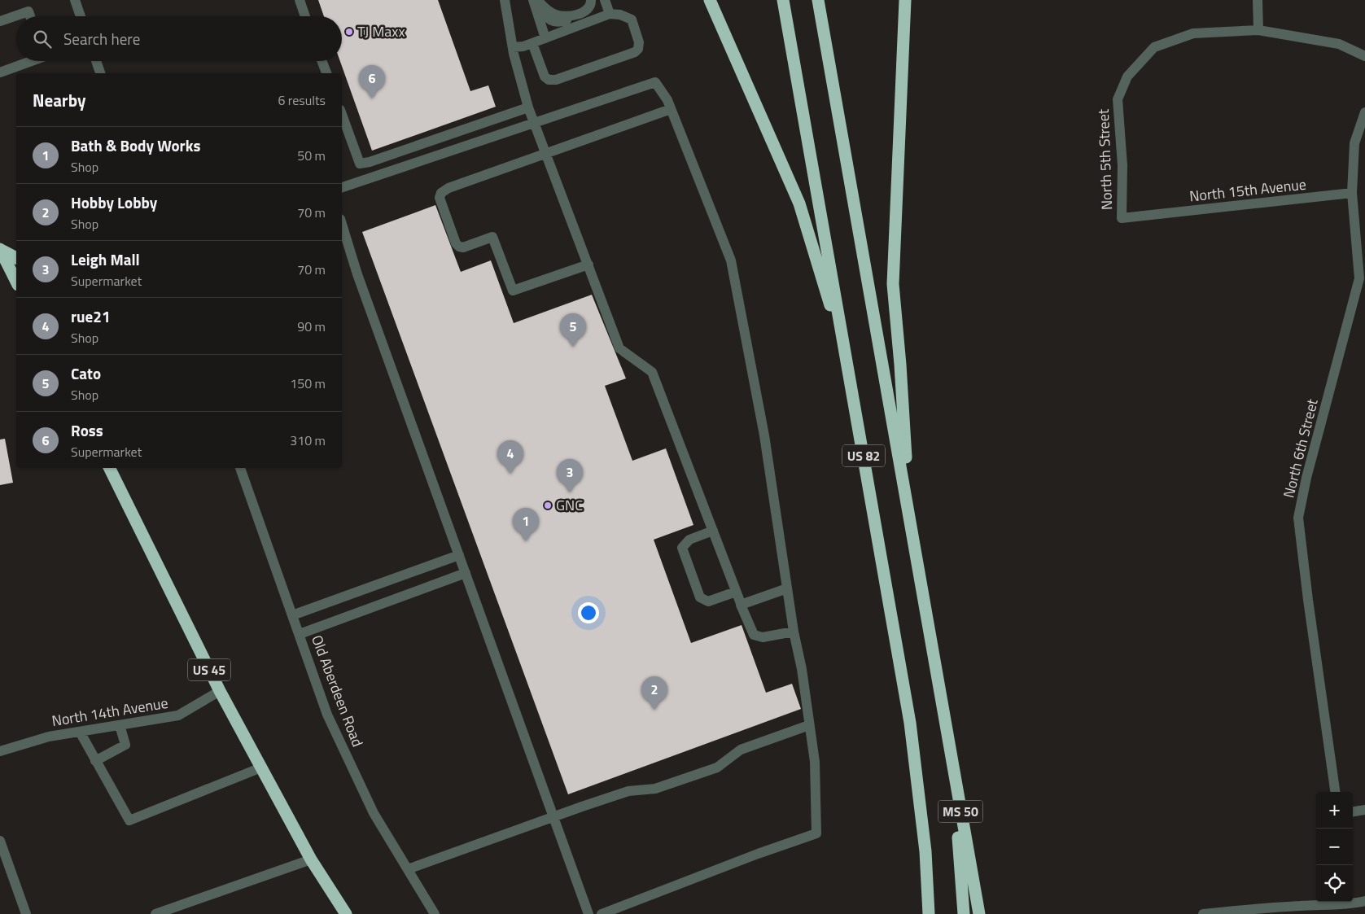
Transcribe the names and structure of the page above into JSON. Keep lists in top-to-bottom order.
{
  "streets": {
    "highway": ["US 82", "US 45", "MS 50"],
    "street": [
      "North 5th Street",
      "North 15th Avenue",
      "North 6th Street",
      "Old Aberdeen Road",
      "North 14th Avenue"
    ]
  },
  "crossings": [
    ["North 5th Street", "North 15th Avenue"],
    ["North 15th Avenue", "North 6th Street"],
    ["US 82", "MS 50"],
    ["US 45", "North 14th Avenue"]
  ],
  "places": ["TJ Maxx", "GNC"],
  "page": {
    "search": "Search here",
    "pins": [
      "6",
      "5",
      "4",
      "3",
      "1",
      "2"
    ],
    "heading": ["Nearby", "6 results"],
    "list": [
      {
        "mark": "1",
        "name": "Bath & Body Works",
        "note": "Shop",
        "value": "50 m"
      },
      {
        "mark": "2",
        "name": "Hobby Lobby",
        "note": "Shop",
        "value": "70 m"
      },
      {
        "mark": "3",
        "name": "Leigh Mall",
        "note": "Supermarket",
        "value": "70 m"
      },
      {
        "mark": "4",
        "name": "rue21",
        "note": "Shop",
        "value": "90 m"
      },
      {
        "mark": "5",
        "name": "Cato",
        "note": "Shop",
        "value": "150 m"
      },
      {
        "mark": "6",
        "name": "Ross",
        "note": "Supermarket",
        "value": "310 m"
      }
    ],
    "map_buttons": ["+", "−"]
  }
}
